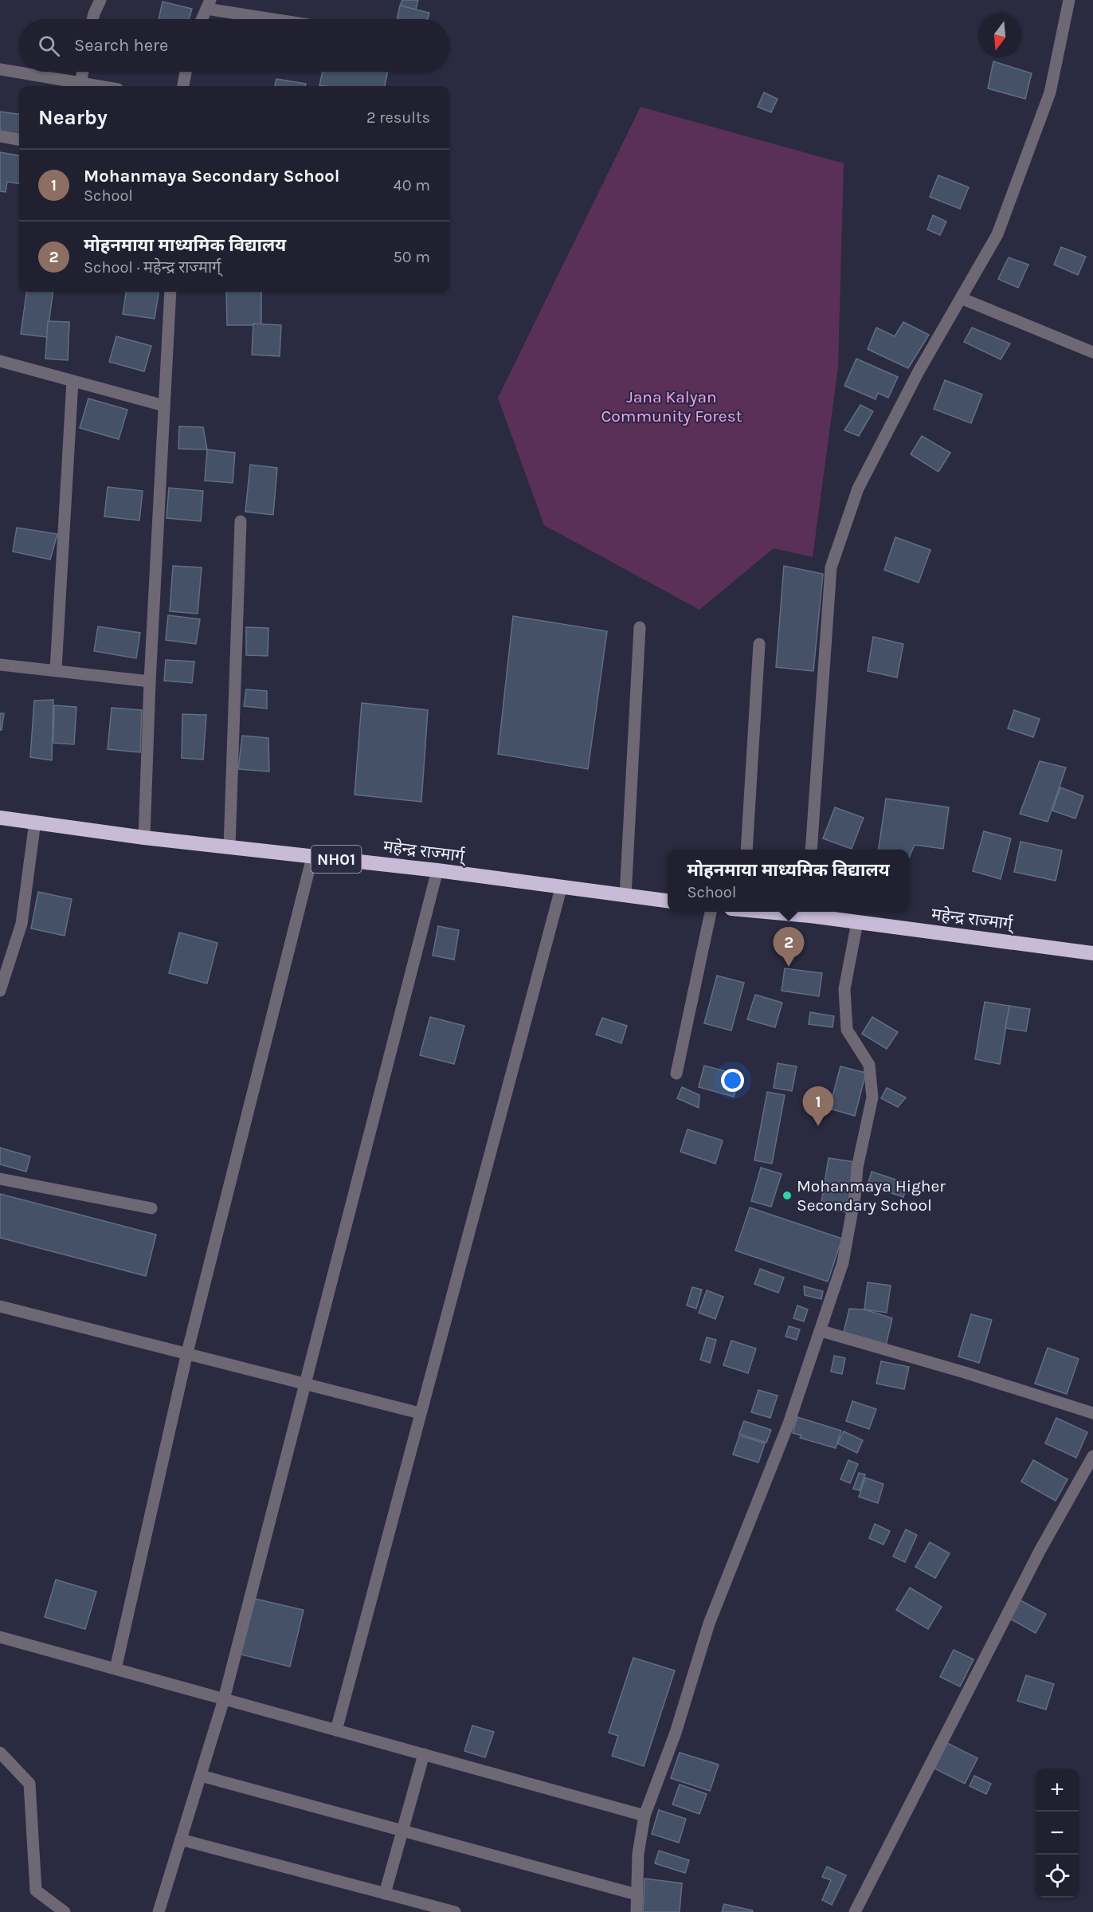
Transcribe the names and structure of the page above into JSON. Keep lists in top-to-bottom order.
{
  "streets": {
    "highway": ["महेन्द्र राज्मार्ग्", "NH01"]
  },
  "parks": ["Jana Kalyan Community Forest"],
  "places": ["Mohanmaya Higher Secondary School"],
  "north": "bottom",
  "page": {
    "search": "Search here",
    "heading": ["Nearby", "2 results"],
    "list": [
      {
        "mark": "1",
        "name": "Mohanmaya Secondary School",
        "note": "School",
        "value": "40 m"
      },
      {
        "mark": "2",
        "name": "मोहनमाया माध्यमिक विद्यालय",
        "note": "School · महेन्द्र राज्मार्ग्",
        "value": "50 m"
      }
    ],
    "popup": ["मोहनमाया माध्यमिक विद्यालय", "School"],
    "pins": ["2", "1"],
    "map_buttons": ["+", "−"]
  }
}
